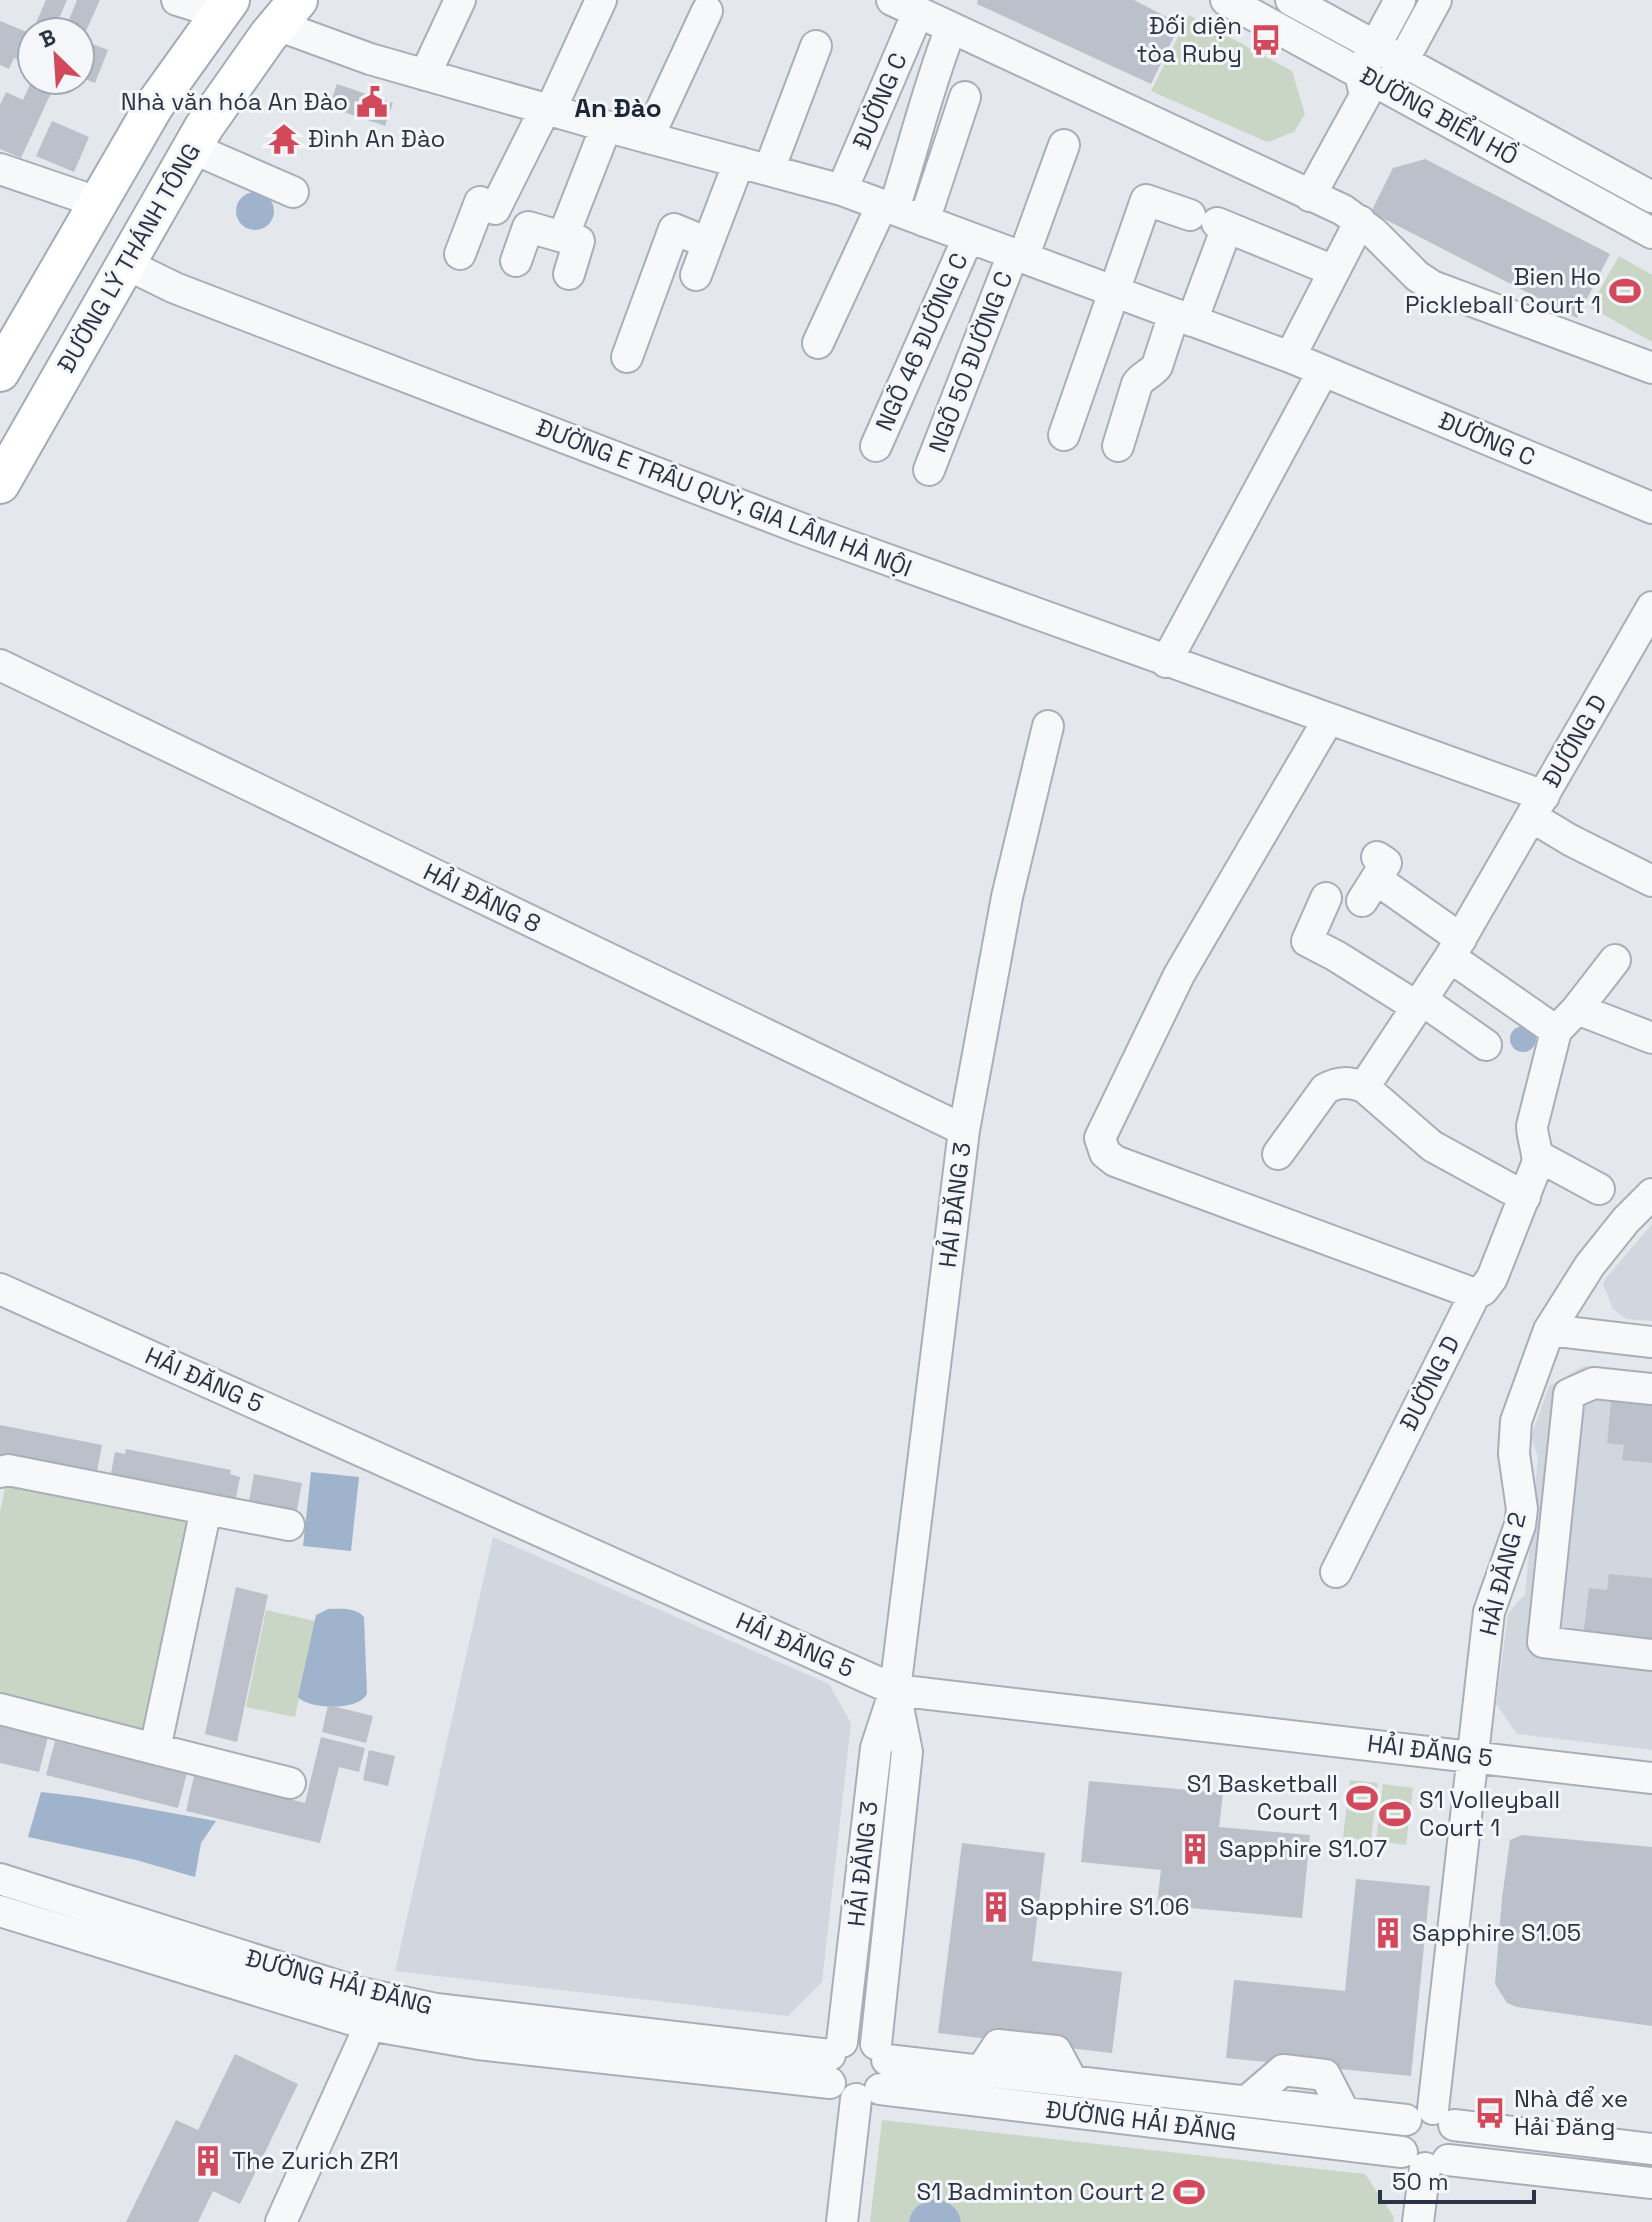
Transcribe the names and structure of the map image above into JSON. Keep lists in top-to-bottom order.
{
  "streets": {
    "main road": ["ĐƯỜNG LÝ THÁNH TÔNG"],
    "street": [
      "ĐƯỜNG C",
      "ĐƯỜNG BIỂN HỒ",
      "NGÕ 46 ĐƯỜNG C",
      "NGÕ 50 ĐƯỜNG C",
      "ĐƯỜNG E TRÂU QUỲ, GIA LÂM HÀ NỘI",
      "ĐƯỜNG D",
      "HẢI ĐĂNG 8",
      "HẢI ĐĂNG 3",
      "HẢI ĐĂNG 5",
      "HẢI ĐĂNG 2",
      "ĐƯỜNG HẢI ĐĂNG"
    ]
  },
  "crossings": [
    ["ĐƯỜNG C", "ĐƯỜNG LÝ THÁNH TÔNG"],
    ["ĐƯỜNG C", "NGÕ 46 ĐƯỜNG C"],
    ["ĐƯỜNG C", "NGÕ 50 ĐƯỜNG C"],
    ["ĐƯỜNG LÝ THÁNH TÔNG", "ĐƯỜNG E TRÂU QUỲ, GIA LÂM HÀ NỘI"],
    ["ĐƯỜNG E TRÂU QUỲ, GIA LÂM HÀ NỘI", "ĐƯỜNG D"],
    ["HẢI ĐĂNG 8", "HẢI ĐĂNG 3"],
    ["HẢI ĐĂNG 3", "HẢI ĐĂNG 5"],
    ["HẢI ĐĂNG 3", "ĐƯỜNG HẢI ĐĂNG"],
    ["HẢI ĐĂNG 5", "HẢI ĐĂNG 2"],
    ["HẢI ĐĂNG 2", "ĐƯỜNG HẢI ĐĂNG"]
  ],
  "districts": ["An Đào"],
  "places": {
    "bus stop": ["Đối diện tòa Ruby", "Nhà để xe Hải Đăng"],
    "public building": ["Nhà văn hóa An Đào"],
    "temple": ["Đình An Đào"],
    "sports": [
      "Bien Ho Pickleball Court 1",
      "S1 Basketball Court 1",
      "S1 Volleyball Court 1",
      "S1 Badminton Court 2"
    ],
    "building": [
      "Sapphire S1.07",
      "Sapphire S1.06",
      "Sapphire S1.05",
      "The Zurich ZR1"
    ]
  },
  "scale_bar": "50 m",
  "north": "top left"
}
